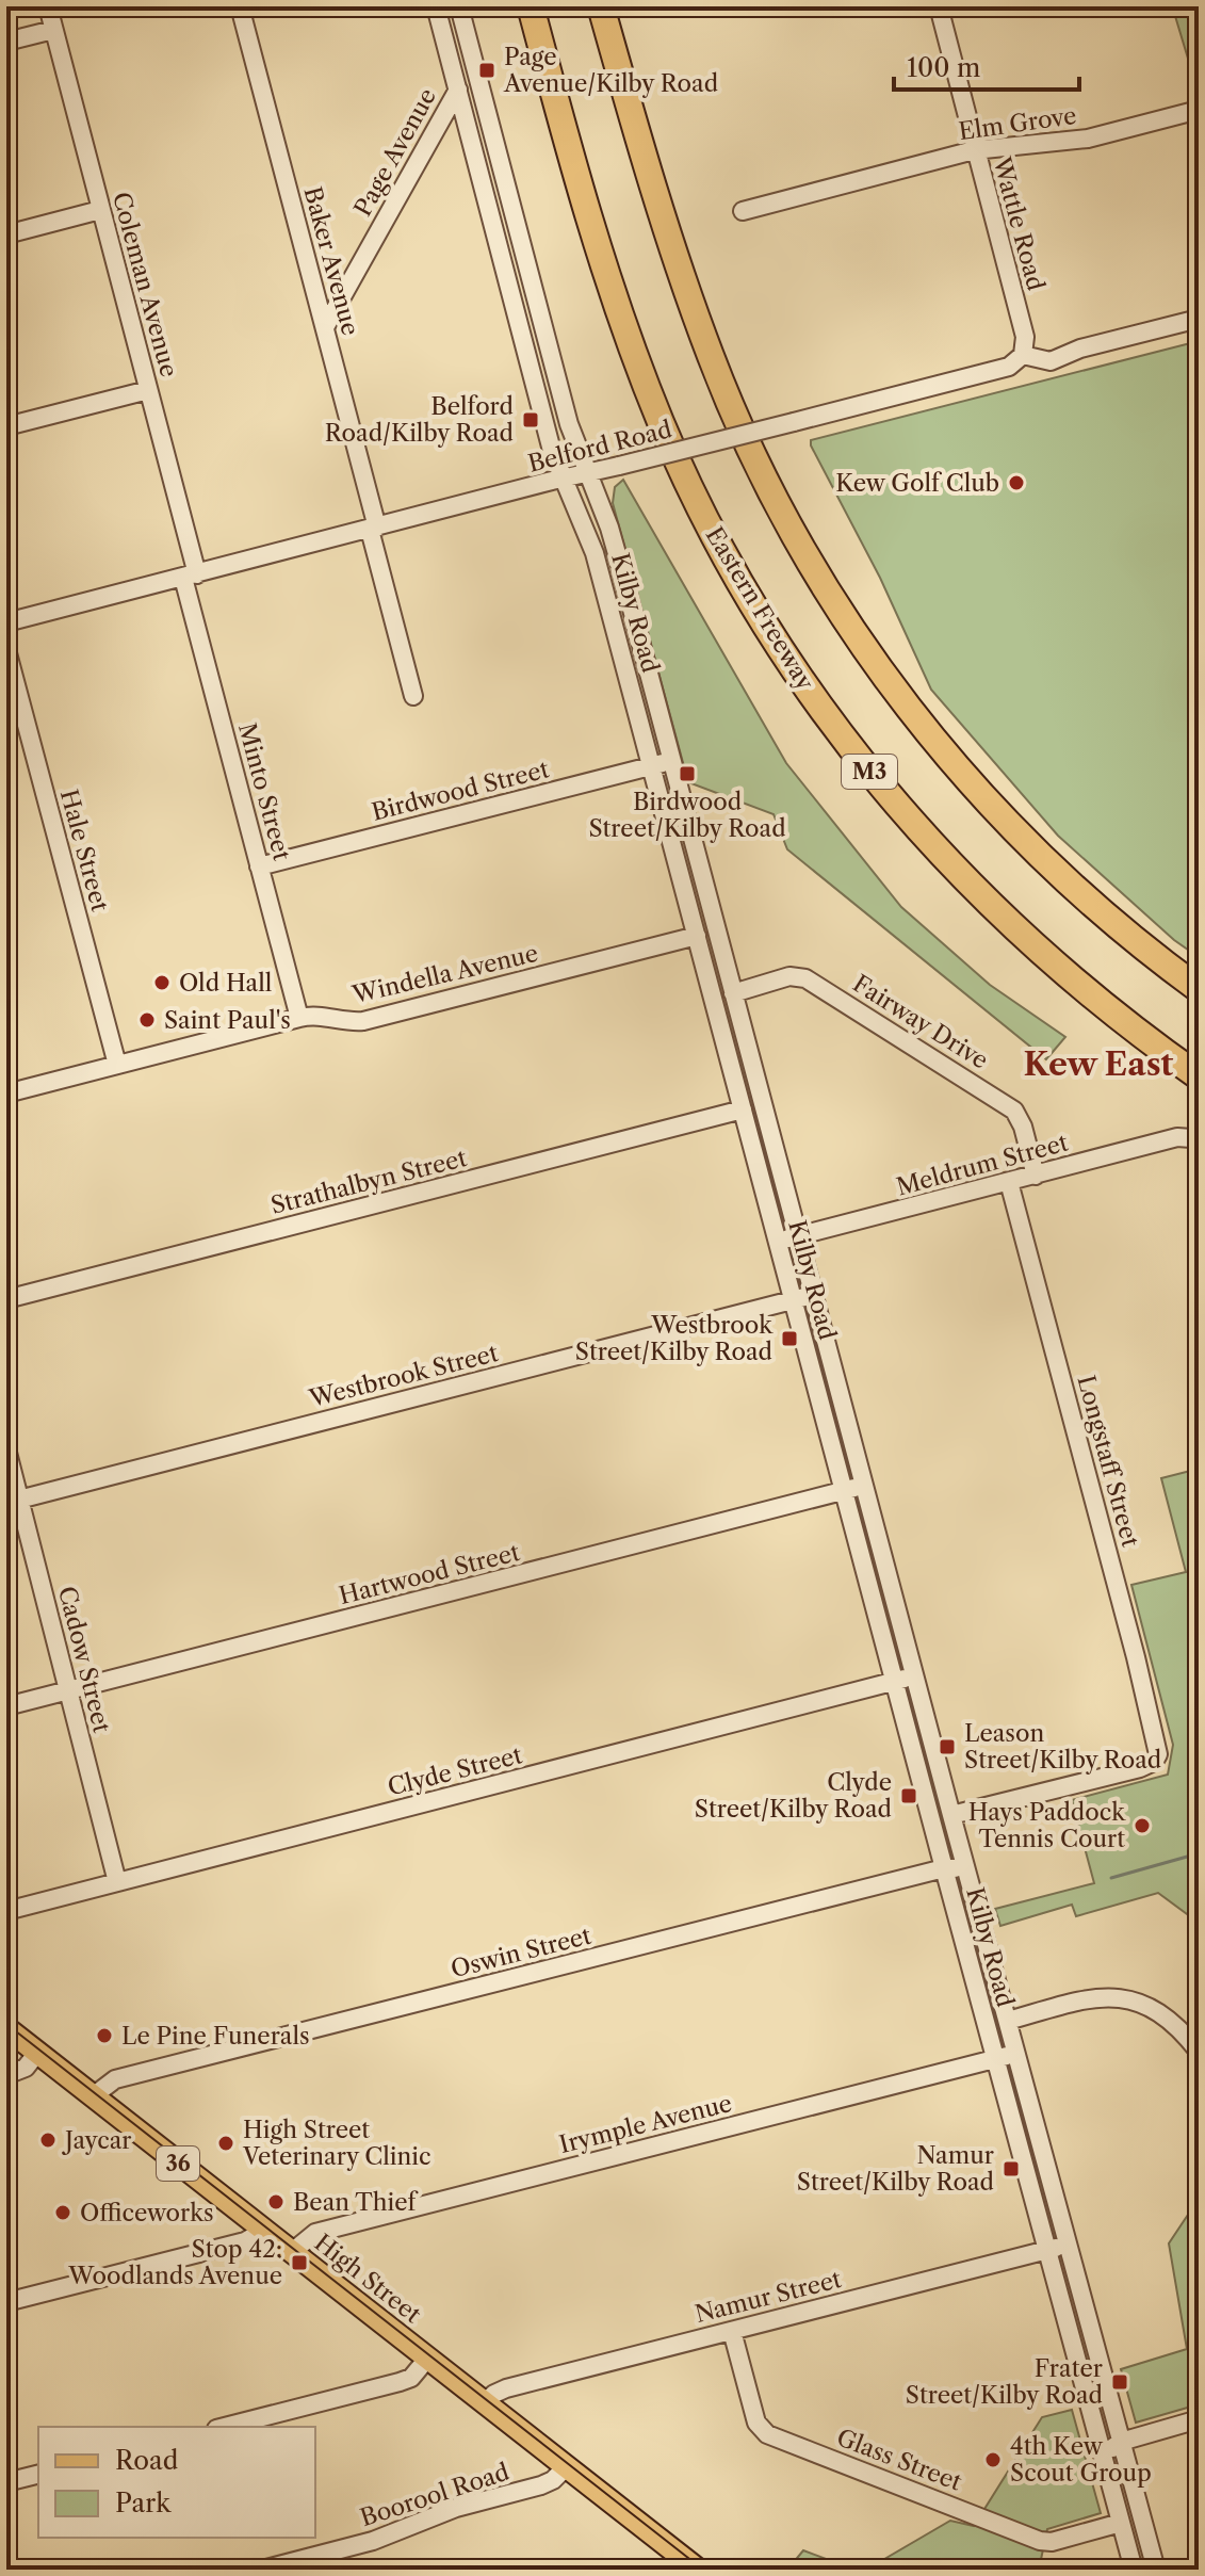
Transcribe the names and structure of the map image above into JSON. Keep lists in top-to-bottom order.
{
  "streets": {
    "highway": ["Eastern Freeway", "M3"],
    "main road": ["36", "High Street"],
    "street": [
      "Elm Grove",
      "Page Avenue",
      "Wattle Road",
      "Baker Avenue",
      "Coleman Avenue",
      "Belford Road",
      "Kilby Road",
      "Birdwood Street",
      "Minto Street",
      "Hale Street",
      "Windella Avenue",
      "Fairway Drive",
      "Meldrum Street",
      "Strathalbyn Street",
      "Westbrook Street",
      "Longstaff Street",
      "Hartwood Street",
      "Cadow Street",
      "Clyde Street",
      "Oswin Street",
      "Irymple Avenue",
      "Namur Street",
      "Glass Street",
      "Boorool Road"
    ]
  },
  "crossings": [
    ["Elm Grove", "Wattle Road"],
    ["Page Avenue", "Baker Avenue"],
    ["Page Avenue", "Kilby Road"],
    ["Wattle Road", "Belford Road"],
    ["Baker Avenue", "Belford Road"],
    ["Coleman Avenue", "Belford Road"],
    ["Coleman Avenue", "Minto Street"],
    ["Belford Road", "Kilby Road"],
    ["Belford Road", "Minto Street"],
    ["Kilby Road", "Birdwood Street"],
    ["Kilby Road", "Windella Avenue"],
    ["Kilby Road", "Fairway Drive"],
    ["Kilby Road", "Meldrum Street"],
    ["Kilby Road", "Strathalbyn Street"],
    ["Kilby Road", "Westbrook Street"],
    ["Kilby Road", "Longstaff Street"],
    ["Kilby Road", "Hartwood Street"],
    ["Kilby Road", "Clyde Street"],
    ["Kilby Road", "Oswin Street"],
    ["Kilby Road", "Irymple Avenue"],
    ["Kilby Road", "Namur Street"],
    ["Kilby Road", "Glass Street"],
    ["Birdwood Street", "Minto Street"],
    ["Minto Street", "Windella Avenue"],
    ["Hale Street", "Windella Avenue"],
    ["Fairway Drive", "Meldrum Street"],
    ["Meldrum Street", "Longstaff Street"],
    ["Westbrook Street", "Cadow Street"],
    ["Hartwood Street", "Cadow Street"],
    ["Cadow Street", "Clyde Street"],
    ["Oswin Street", "High Street"],
    ["Irymple Avenue", "High Street"],
    ["High Street", "Namur Street"],
    ["High Street", "Boorool Road"],
    ["Namur Street", "Glass Street"]
  ],
  "districts": ["Kew East"],
  "places": {
    "transit": [
      "Page Avenue/Kilby Road",
      "Belford Road/Kilby Road",
      "Birdwood Street/Kilby Road",
      "Westbrook Street/Kilby Road",
      "Leason Street/Kilby Road",
      "Clyde Street/Kilby Road",
      "Namur Street/Kilby Road",
      "Stop 42: Woodlands Avenue",
      "Frater Street/Kilby Road"
    ],
    "other": [
      "Kew Golf Club",
      "Old Hall",
      "Saint Paul's",
      "Hays Paddock Tennis Court",
      "Le Pine Funerals",
      "Jaycar",
      "High Street Veterinary Clinic",
      "Bean Thief",
      "Officeworks",
      "4th Kew Scout Group"
    ]
  },
  "legend": ["Road", "Park"],
  "scale_bar": "100 m"
}
